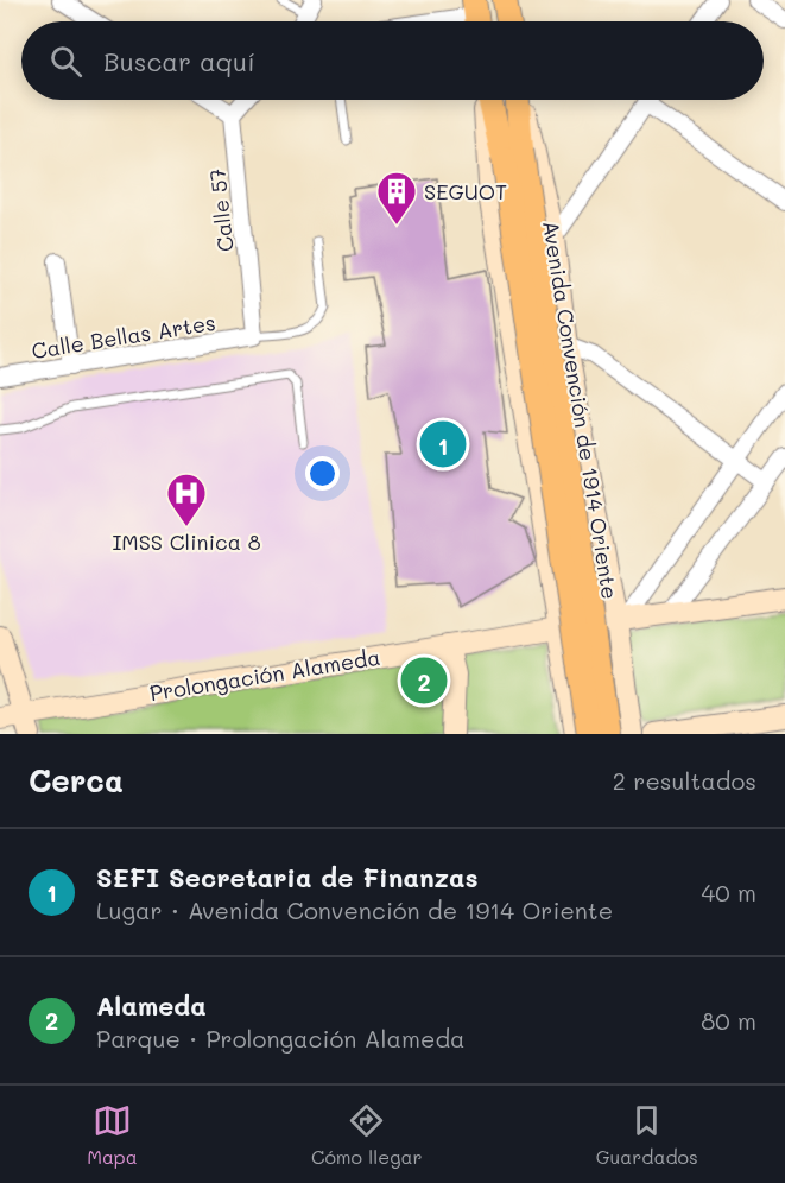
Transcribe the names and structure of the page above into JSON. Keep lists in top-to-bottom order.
{
  "streets": {
    "main road": ["Avenida Convención de 1914 Oriente", "Prolongación Alameda"],
    "street": ["Calle 57", "Calle Bellas Artes"]
  },
  "crossings": [
    ["Calle 57", "Calle Bellas Artes"],
    ["Avenida Convención de 1914 Oriente", "Prolongación Alameda"]
  ],
  "places": {
    "building": ["SEGUOT"],
    "hospital": ["IMSS Clinica 8"]
  },
  "page": {
    "search": "Buscar aquí",
    "pins": ["1", "2"],
    "heading": ["Cerca", "2 resultados"],
    "list": [
      {
        "mark": "1",
        "name": "SEFI Secretaria de Finanzas",
        "note": "Lugar · Avenida Convención de 1914 Oriente",
        "value": "40 m"
      },
      {
        "mark": "2",
        "name": "Alameda",
        "note": "Parque · Prolongación Alameda",
        "value": "80 m"
      }
    ],
    "nav": ["Mapa", "Cómo llegar", "Guardados"]
  }
}
